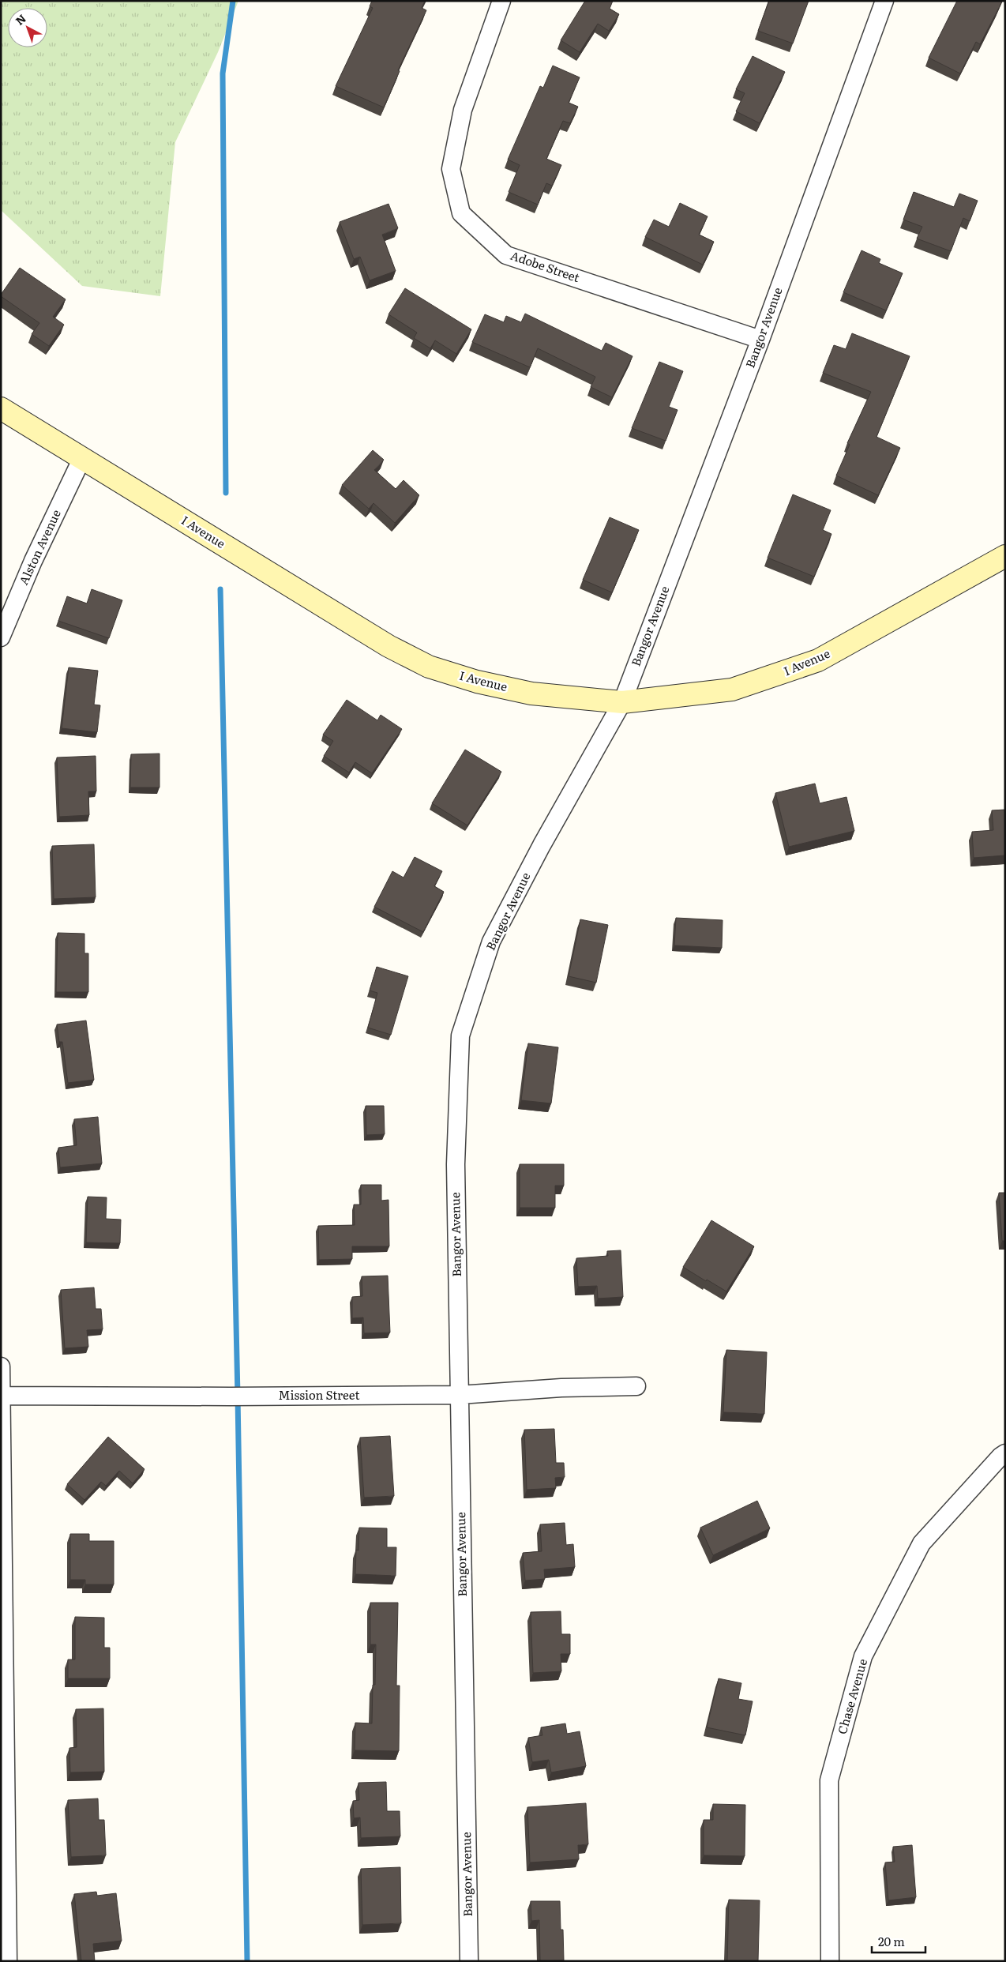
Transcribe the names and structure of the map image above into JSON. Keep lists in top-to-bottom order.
{
  "streets": {
    "main road": ["I Avenue"],
    "street": [
      "Adobe Street",
      "Bangor Avenue",
      "Alston Avenue",
      "Mission Street",
      "Chase Avenue"
    ]
  },
  "crossings": [
    ["Adobe Street", "Bangor Avenue"],
    ["Bangor Avenue", "I Avenue"],
    ["Bangor Avenue", "Mission Street"],
    ["I Avenue", "Alston Avenue"]
  ],
  "scale_bar": "20 m",
  "north": "top left"
}
